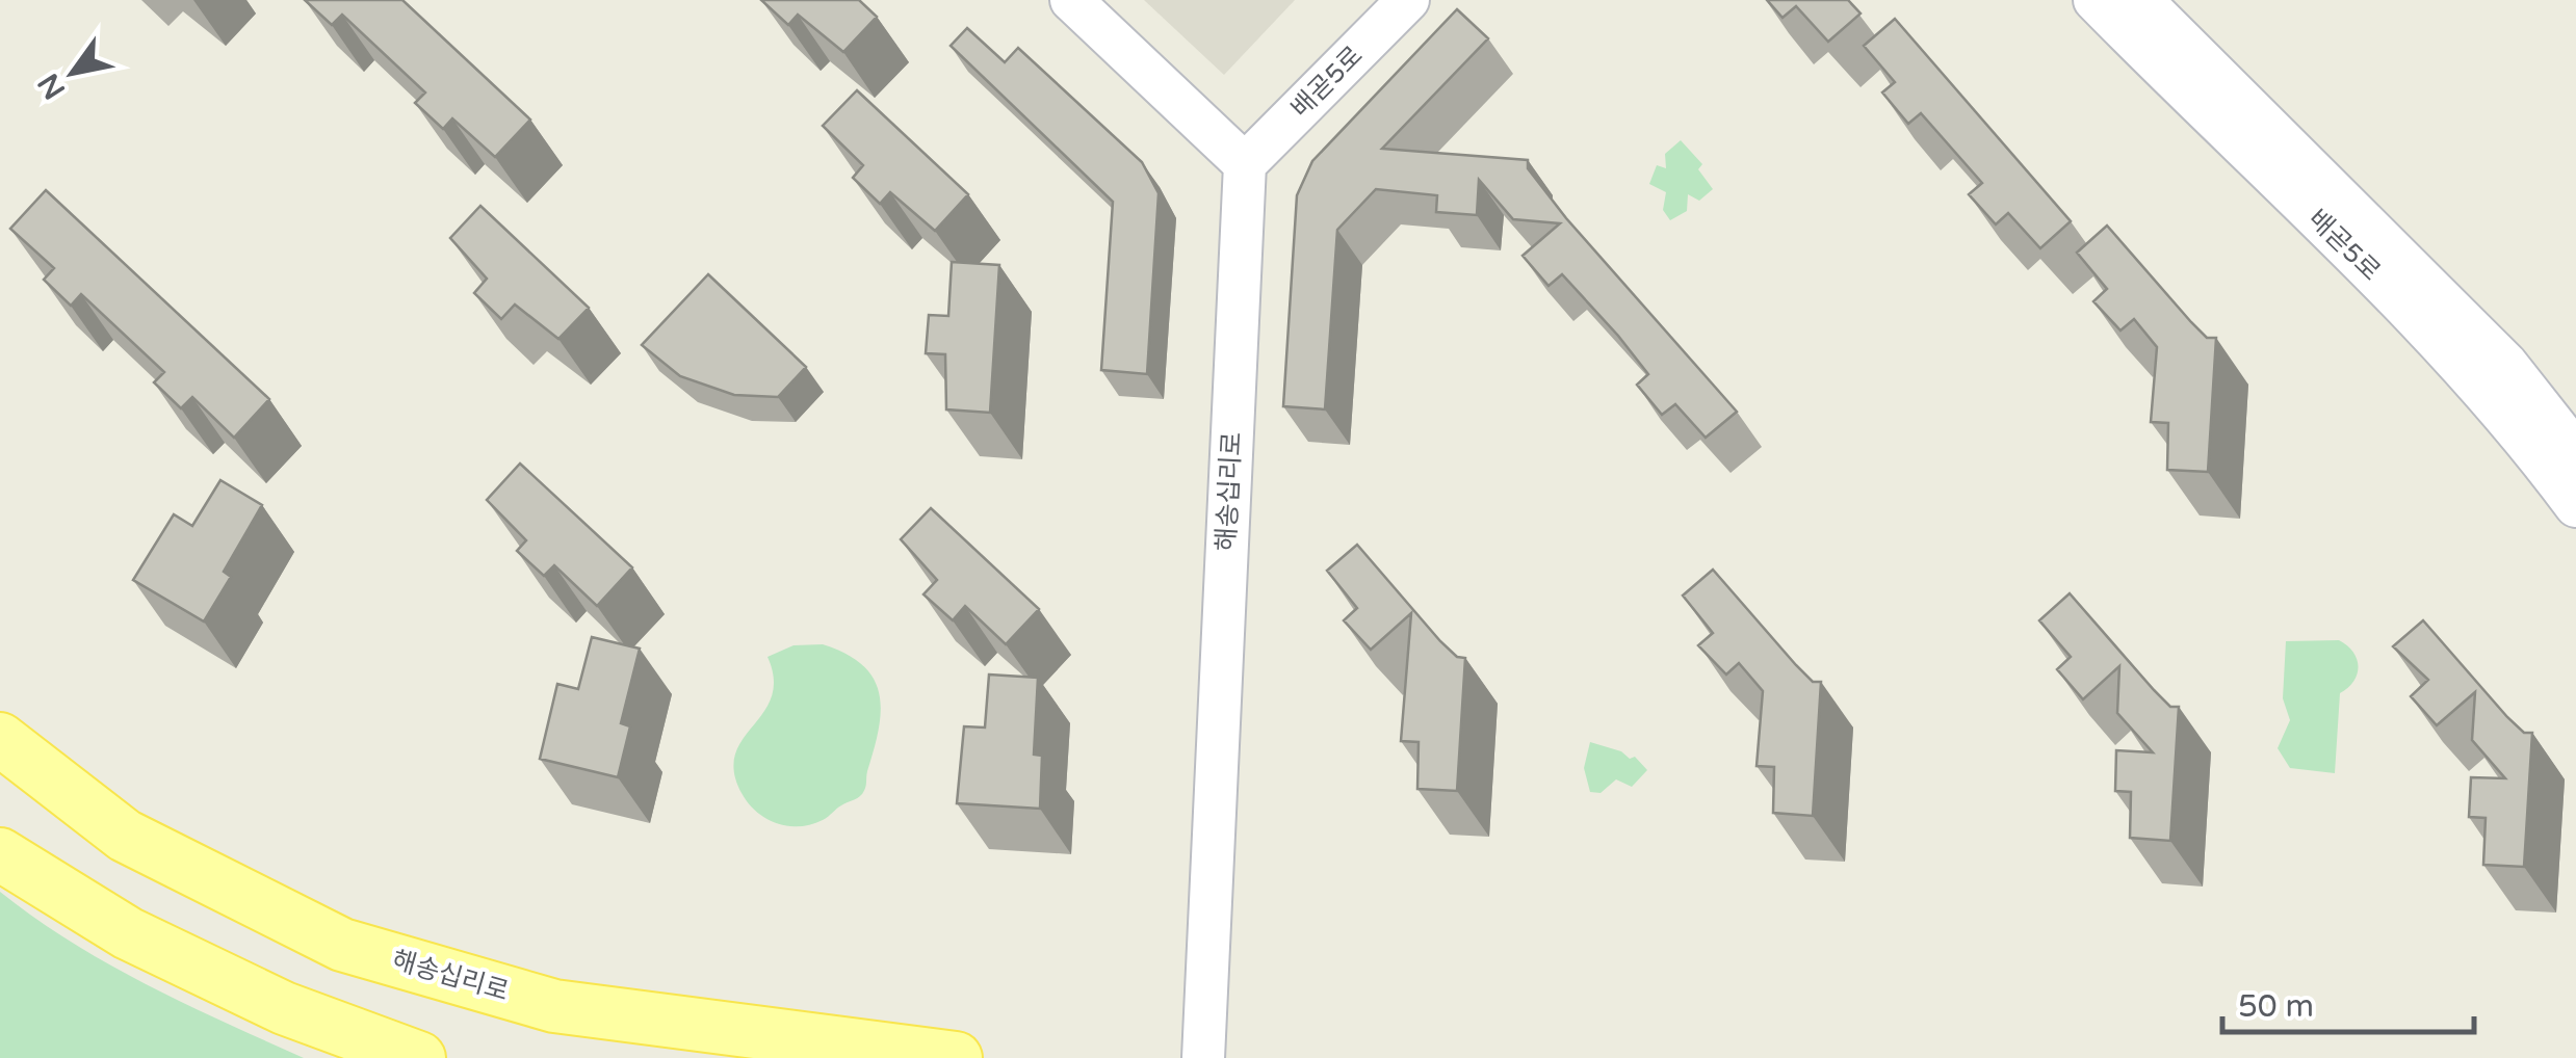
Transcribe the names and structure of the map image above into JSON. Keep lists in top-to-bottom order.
{
  "streets": {
    "main road": ["해송십리로"],
    "street": ["배곧5로"]
  },
  "crossings": [
    ["배곧5로", "해송십리로"]
  ],
  "scale_bar": "50 m",
  "north": "bottom left"
}
